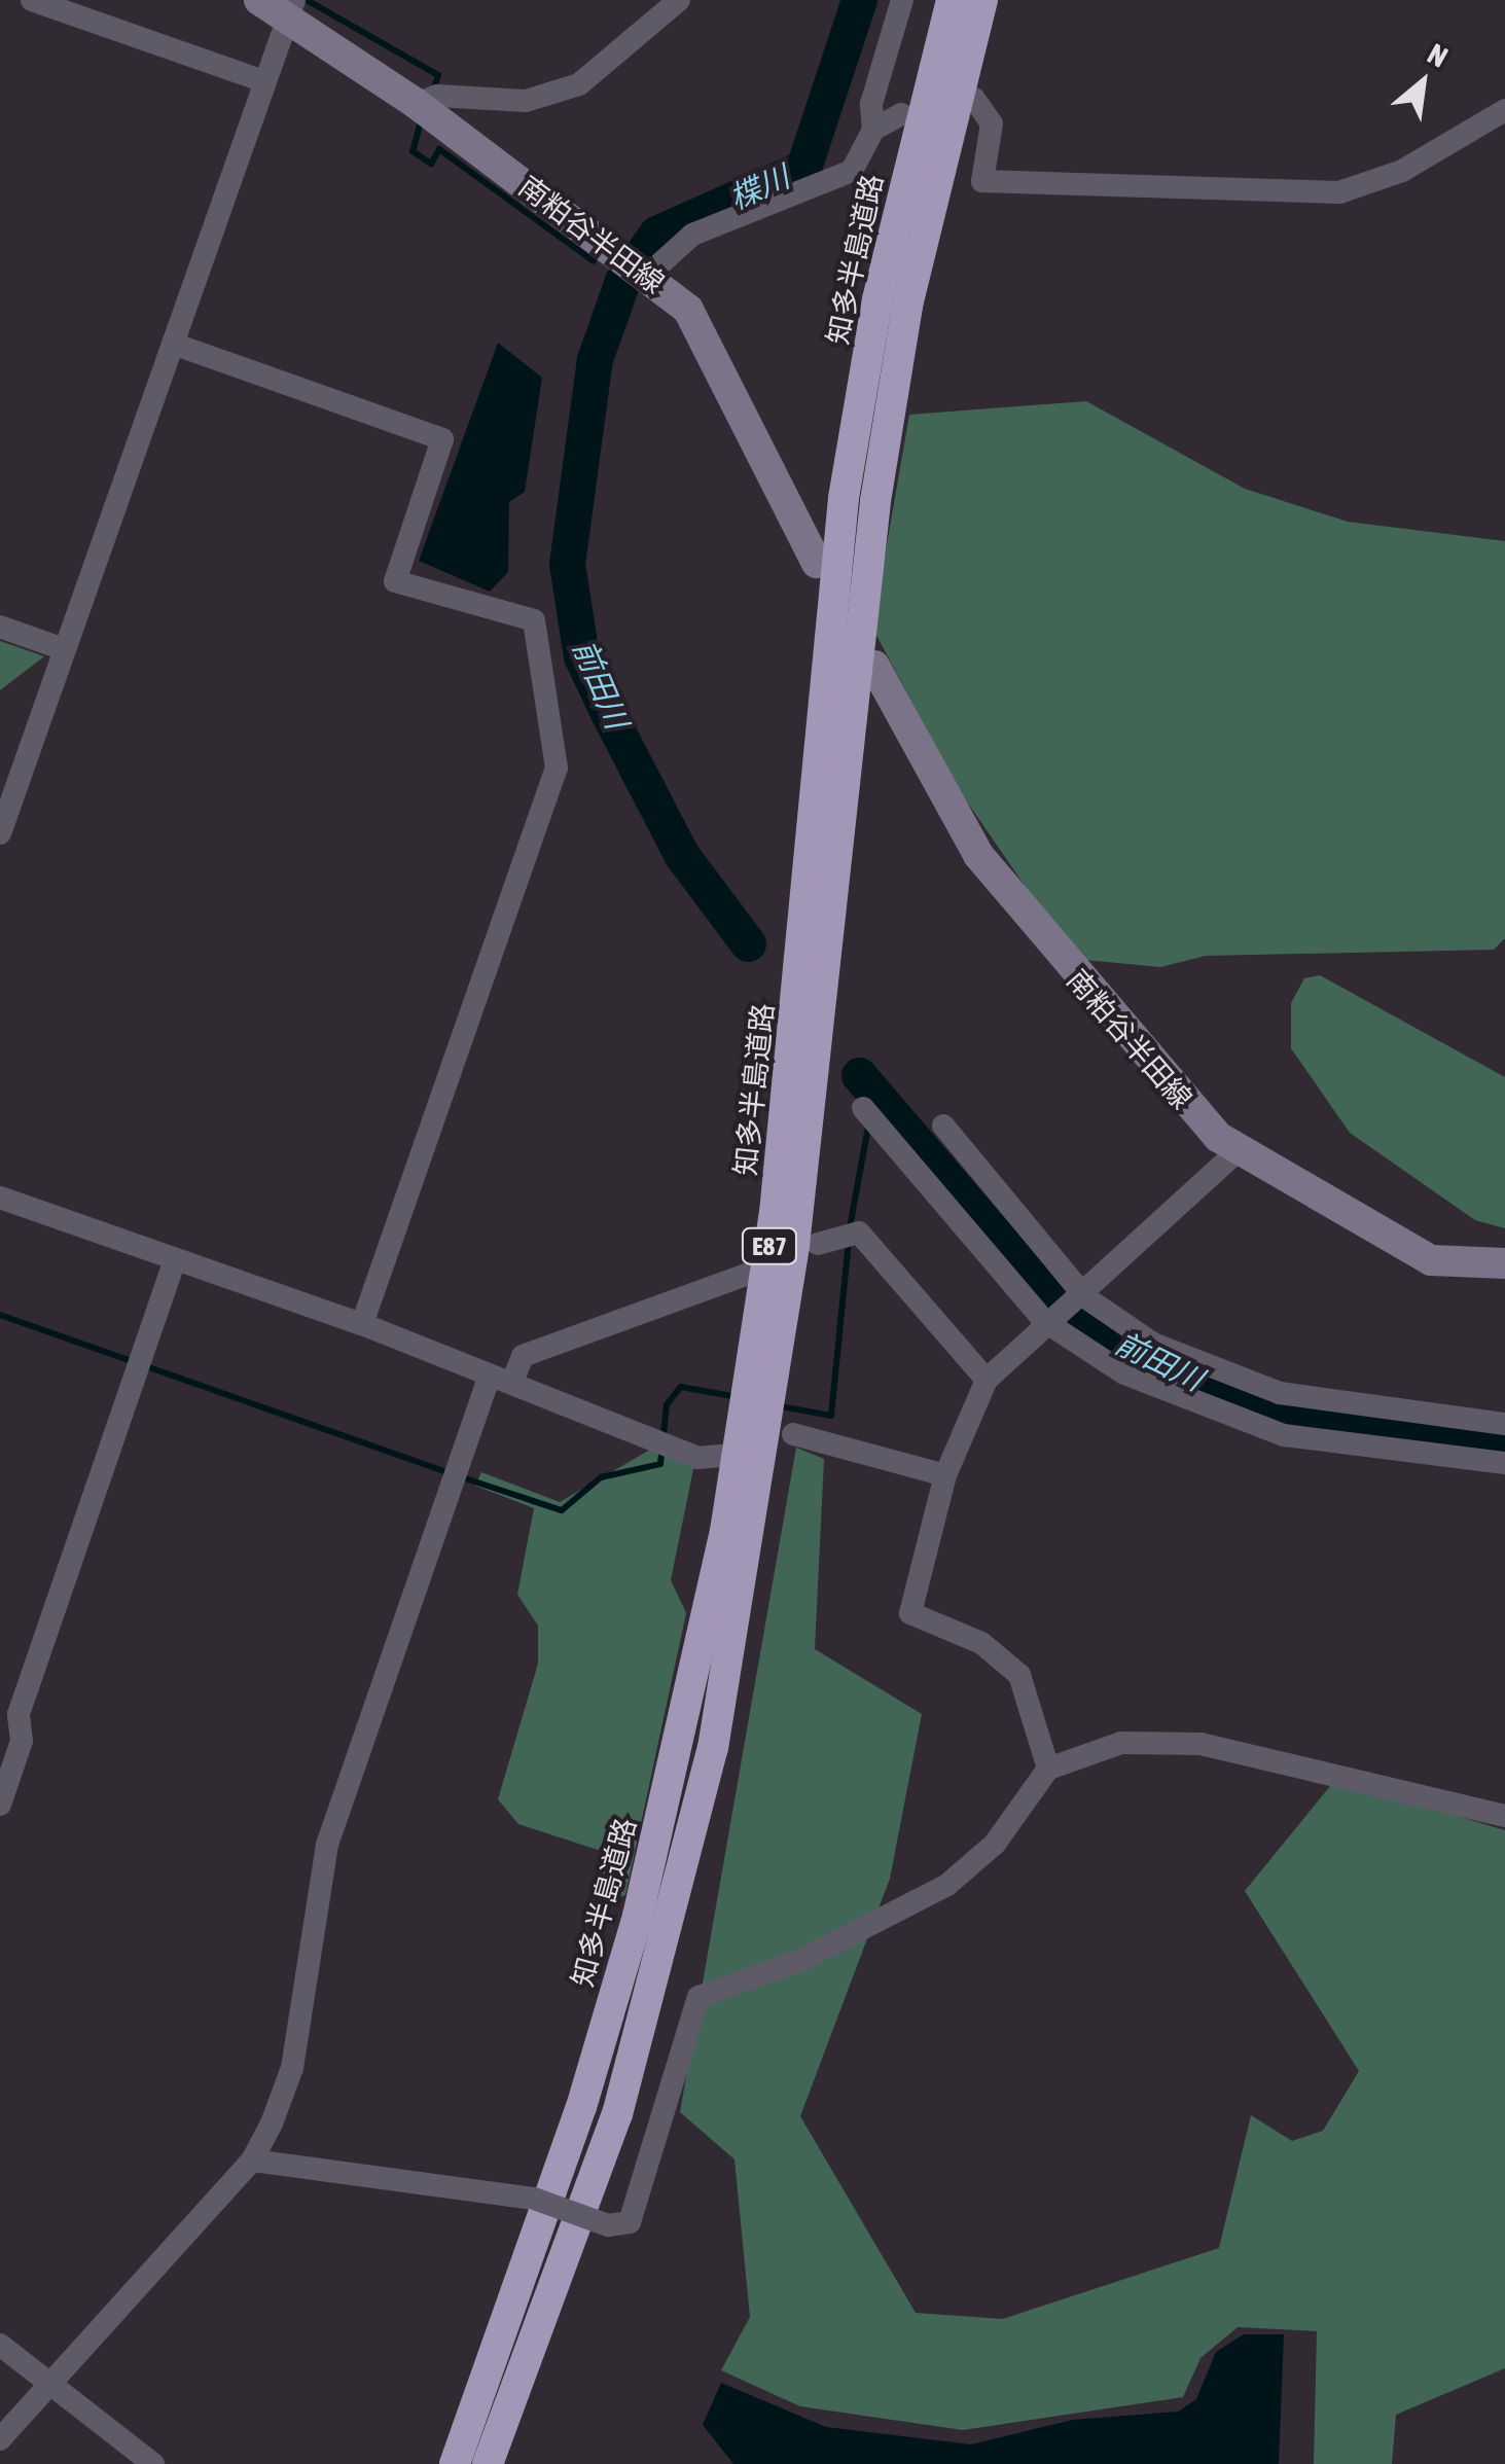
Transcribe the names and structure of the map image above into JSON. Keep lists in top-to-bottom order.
{
  "streets": {
    "highway": ["知多半島道路", "E87"],
    "main road": ["南粕谷半田線"]
  },
  "water": ["楪川", "前田川"],
  "north": "top right"
}
